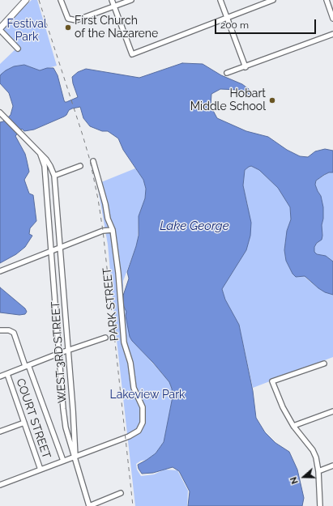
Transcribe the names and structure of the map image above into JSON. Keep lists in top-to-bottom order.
{
  "streets": {
    "street": ["PARK STREET", "WEST 3RD STREET", "COURT STREET"]
  },
  "crossings": [
    ["PARK STREET", "WEST 3RD STREET"]
  ],
  "water": ["Lake George"],
  "parks": ["Festival Park", "Lakeview Park"],
  "places": ["First Church of the Nazarene", "Hobart Middle School"],
  "scale_bar": "200 m",
  "north": "left"
}
